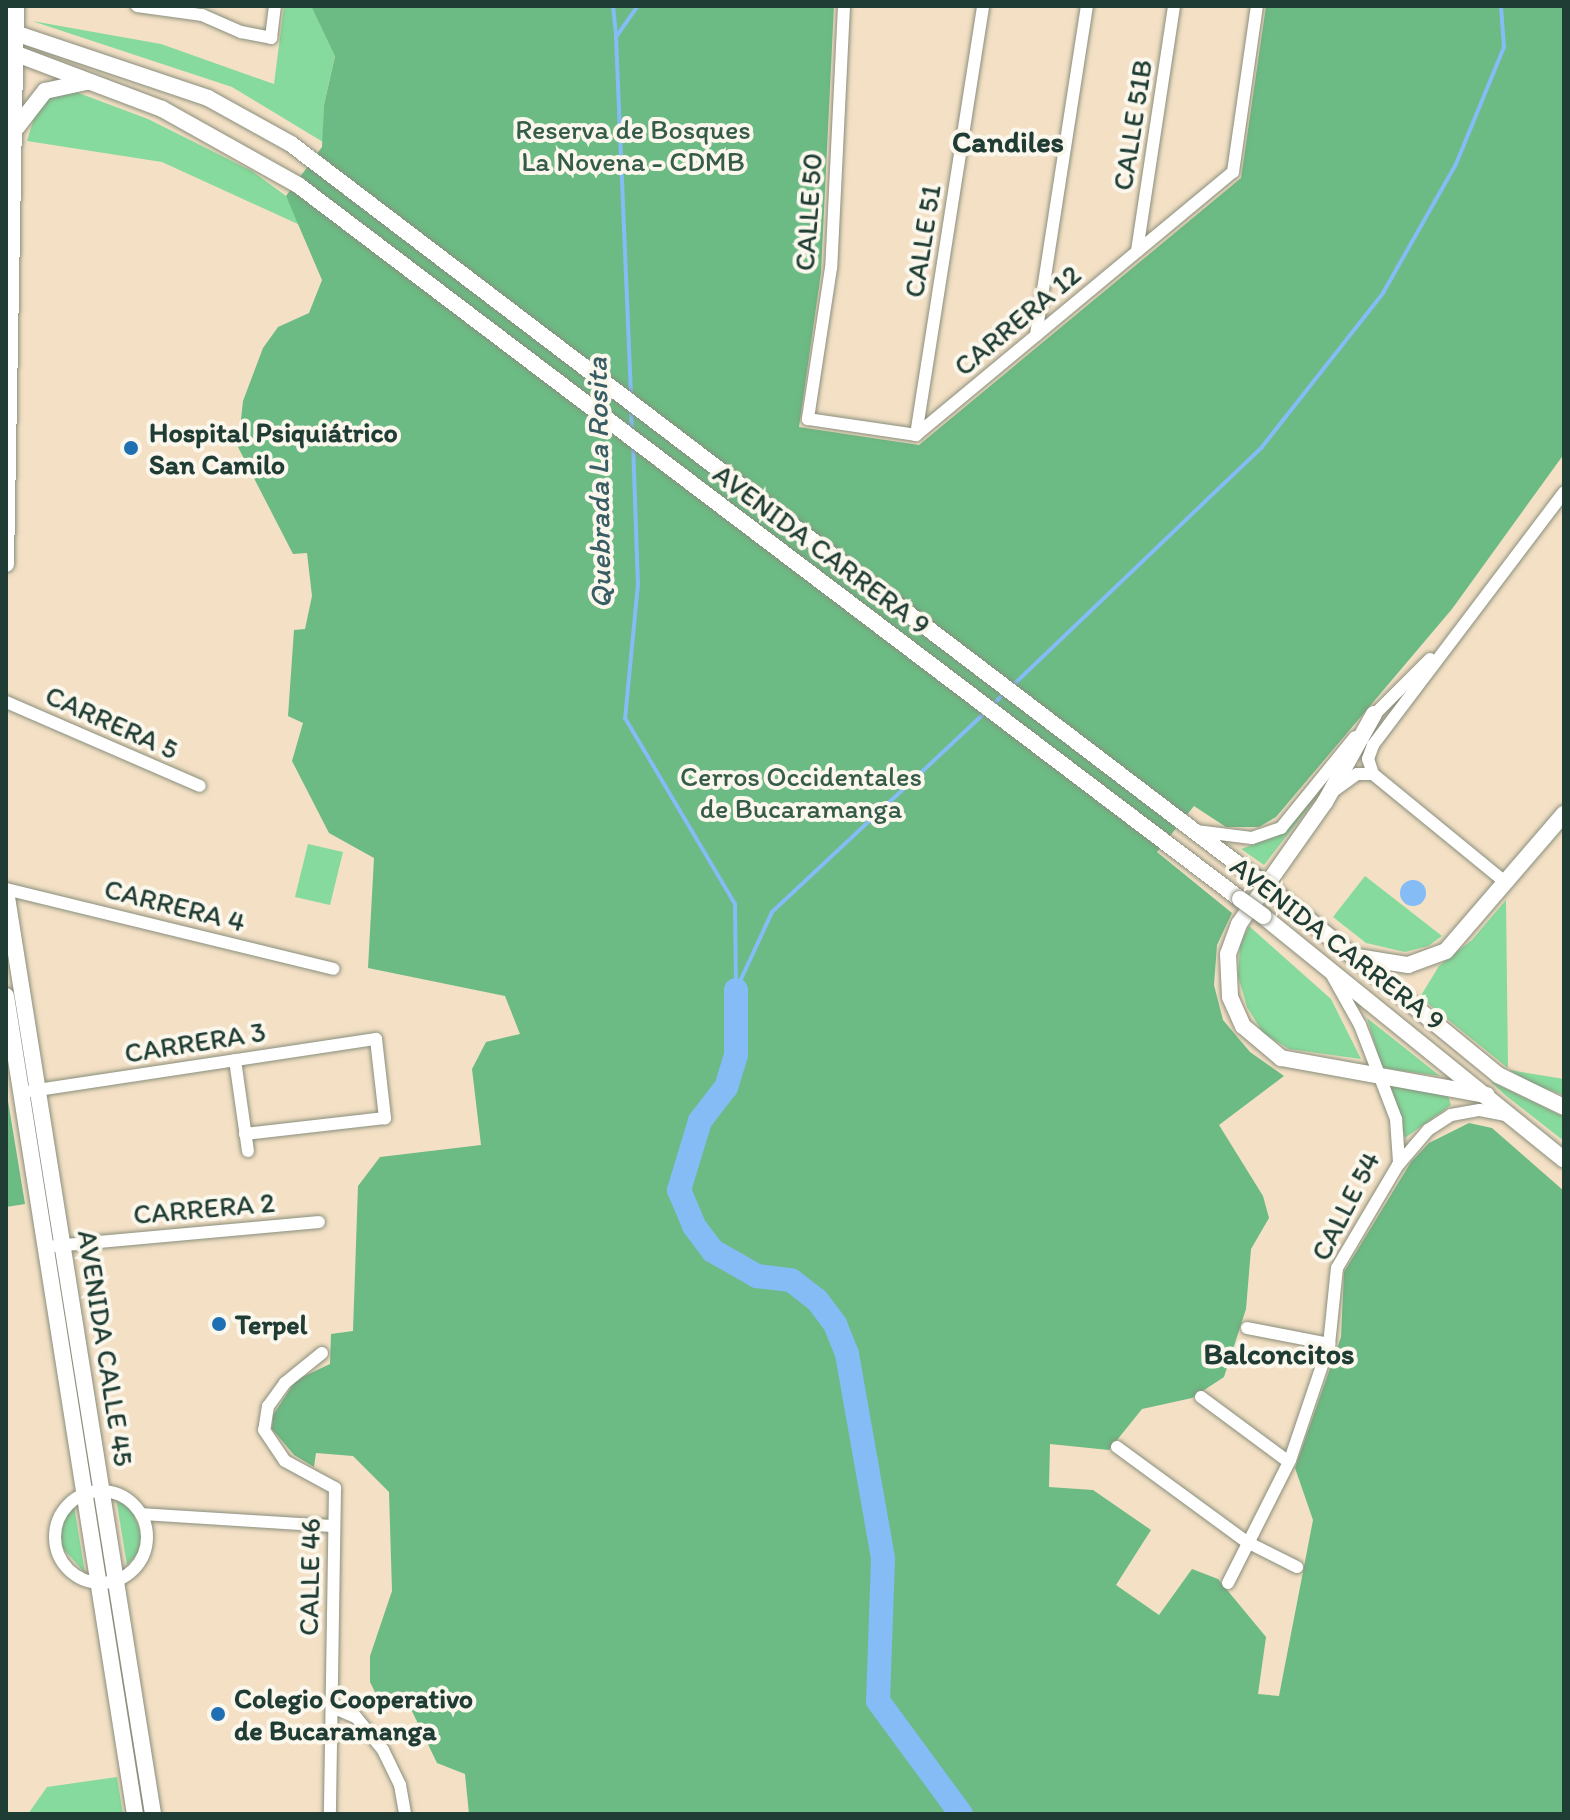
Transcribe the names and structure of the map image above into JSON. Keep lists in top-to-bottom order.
{
  "streets": {
    "main road": ["AVENIDA CARRERA 9", "AVENIDA CALLE 45"],
    "street": [
      "CALLE 51B",
      "CALLE 50",
      "CALLE 51",
      "CARRERA 12",
      "CARRERA 5",
      "CARRERA 4",
      "CARRERA 3",
      "CALLE 54",
      "CARRERA 2",
      "CALLE 46"
    ]
  },
  "crossings": [
    ["CALLE 51B", "CARRERA 12"],
    ["CALLE 50", "CALLE 51"],
    ["CALLE 50", "CARRERA 12"],
    ["CALLE 51", "CARRERA 12"],
    ["AVENIDA CARRERA 9", "CALLE 54"],
    ["CARRERA 4", "AVENIDA CALLE 45"],
    ["CARRERA 3", "AVENIDA CALLE 45"],
    ["CARRERA 2", "AVENIDA CALLE 45"]
  ],
  "districts": ["Candiles", "Balconcitos"],
  "water": ["Quebrada La Rosita"],
  "parks": ["Reserva de Bosques La Novena - CDMB", "Cerros Occidentales de Bucaramanga"],
  "places": ["Hospital Psiquiátrico San Camilo", "Terpel", "Colegio Cooperativo de Bucaramanga"]
}
